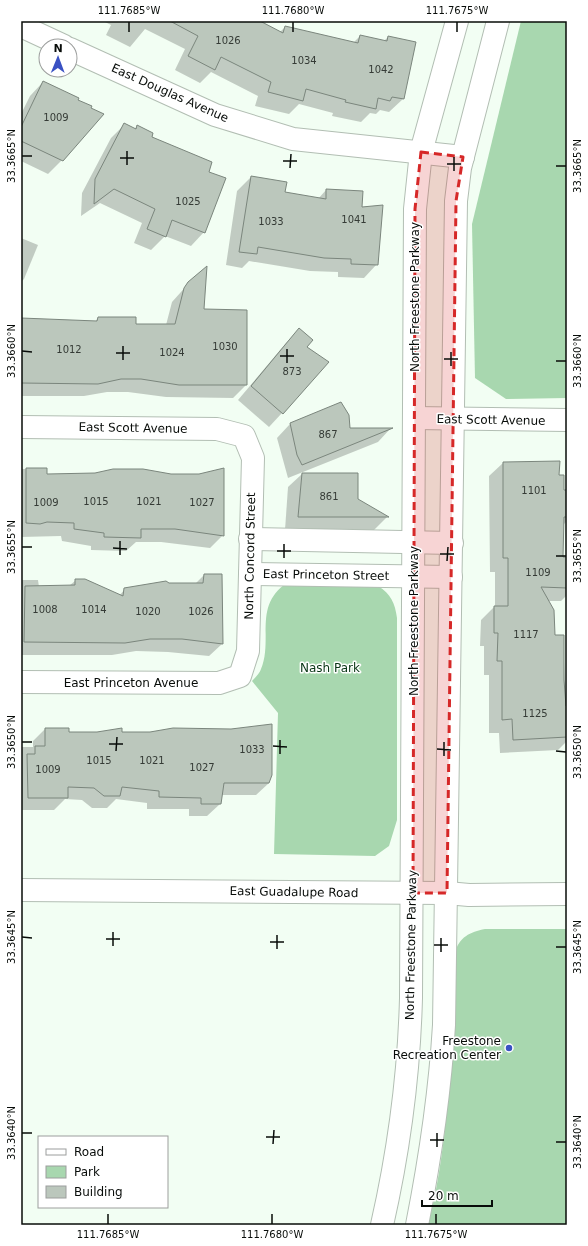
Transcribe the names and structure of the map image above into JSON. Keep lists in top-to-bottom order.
{
  "streets": {
    "street": [
      "East Douglas Avenue",
      "North Freestone Parkway",
      "East Scott Avenue",
      "North Concord Street",
      "East Princeton Street",
      "East Princeton Avenue",
      "East Guadalupe Road"
    ]
  },
  "crossings": [
    ["East Douglas Avenue", "North Freestone Parkway"],
    ["North Freestone Parkway", "East Scott Avenue"],
    ["North Freestone Parkway", "East Princeton Street"],
    ["North Freestone Parkway", "East Guadalupe Road"],
    ["East Scott Avenue", "North Concord Street"],
    ["North Concord Street", "East Princeton Street"],
    ["North Concord Street", "East Princeton Avenue"]
  ],
  "parks": ["Nash Park"],
  "places": ["Freestone Recreation Center"],
  "house_numbers": [
    "1026",
    "1034",
    "1042",
    "1009",
    "1025",
    "1041",
    "1033",
    "1030",
    "1012",
    "1024",
    "873",
    "867",
    "1101",
    "861",
    "1015",
    "1021",
    "1009",
    "1027",
    "1109",
    "1008",
    "1014",
    "1020",
    "1026",
    "1117",
    "1125",
    "1033",
    "1015",
    "1021",
    "1027",
    "1009"
  ],
  "legend": ["Road", "Park", "Building"],
  "scale_bar": "20 m",
  "north": "top",
  "coordinates": [
    "111.7685°W",
    "111.7680°W",
    "111.7675°W",
    "33.3665°N",
    "33.3660°N",
    "33.3655°N",
    "33.3650°N",
    "33.3645°N",
    "33.3640°N"
  ]
}
